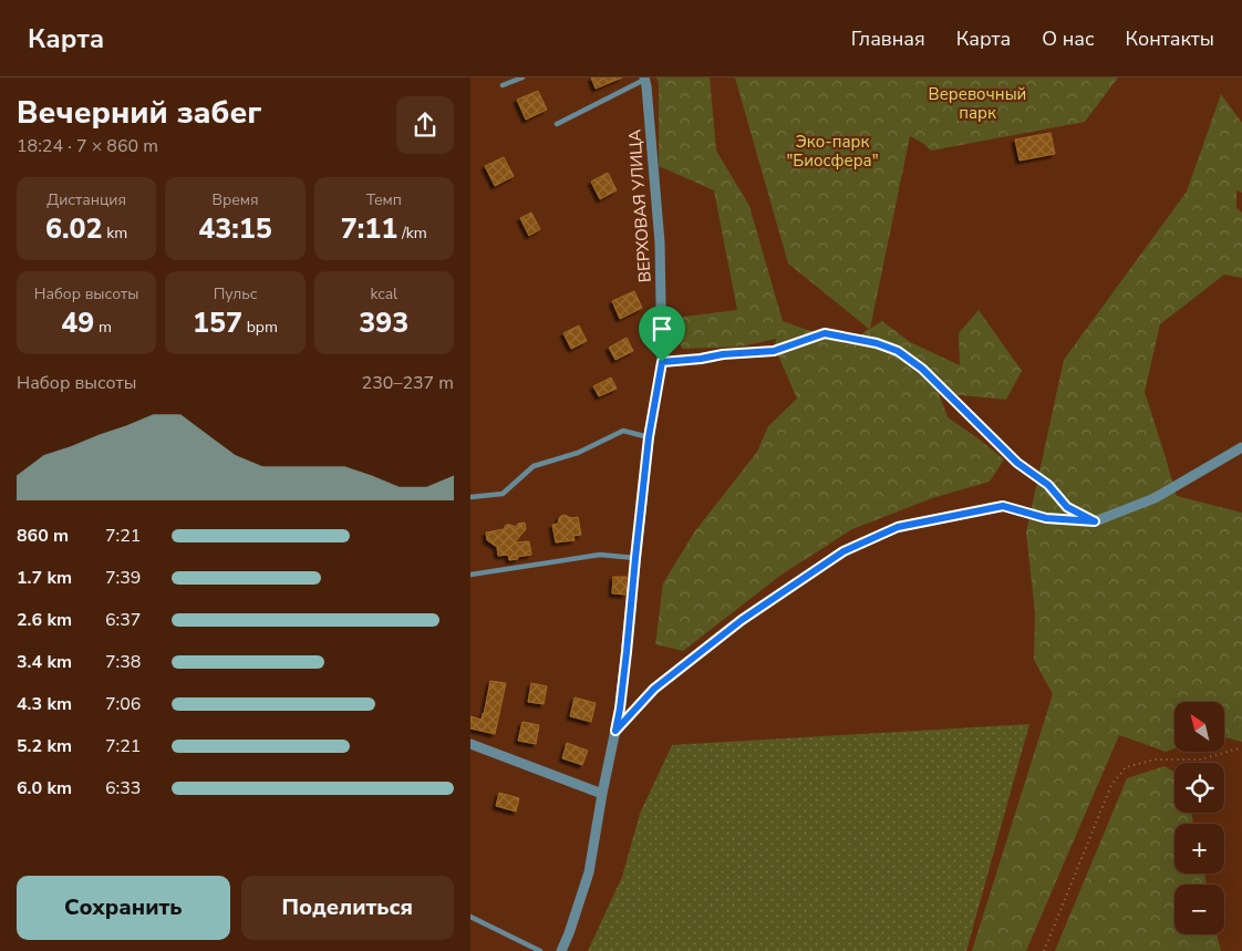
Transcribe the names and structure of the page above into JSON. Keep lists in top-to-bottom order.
{
  "streets": {
    "street": ["ВЕРХОВАЯ УЛИЦА"]
  },
  "parks": ["Веревочный парк", "Эко-парк \"Биосфера\""],
  "north": "top left",
  "page": {
    "header": "Карта",
    "nav": [
      "Главная",
      "Карта",
      "О нас",
      "Контакты"
    ],
    "heading": ["Вечерний забег", "18:24 · 7 × 860 m"],
    "stats": [
      ["Дистанция", "6.02 km"],
      ["Время", "43:15"],
      ["Темп", "7:11 /km"],
      ["Набор высоты", "49 m"],
      ["Пульс", "157 bpm"],
      ["kcal", "393"]
    ],
    "chart": ["Набор высоты", "230–237 m"],
    "list": [
      {
        "name": "860 m",
        "note": "7:21"
      },
      {
        "name": "1.7 km",
        "note": "7:39"
      },
      {
        "name": "2.6 km",
        "note": "6:37"
      },
      {
        "name": "3.4 km",
        "note": "7:38"
      },
      {
        "name": "4.3 km",
        "note": "7:06"
      },
      {
        "name": "5.2 km",
        "note": "7:21"
      },
      {
        "name": "6.0 km",
        "note": "6:33"
      }
    ],
    "map_buttons": ["+", "−"],
    "buttons": ["Сохранить", "Поделиться"]
  }
}
